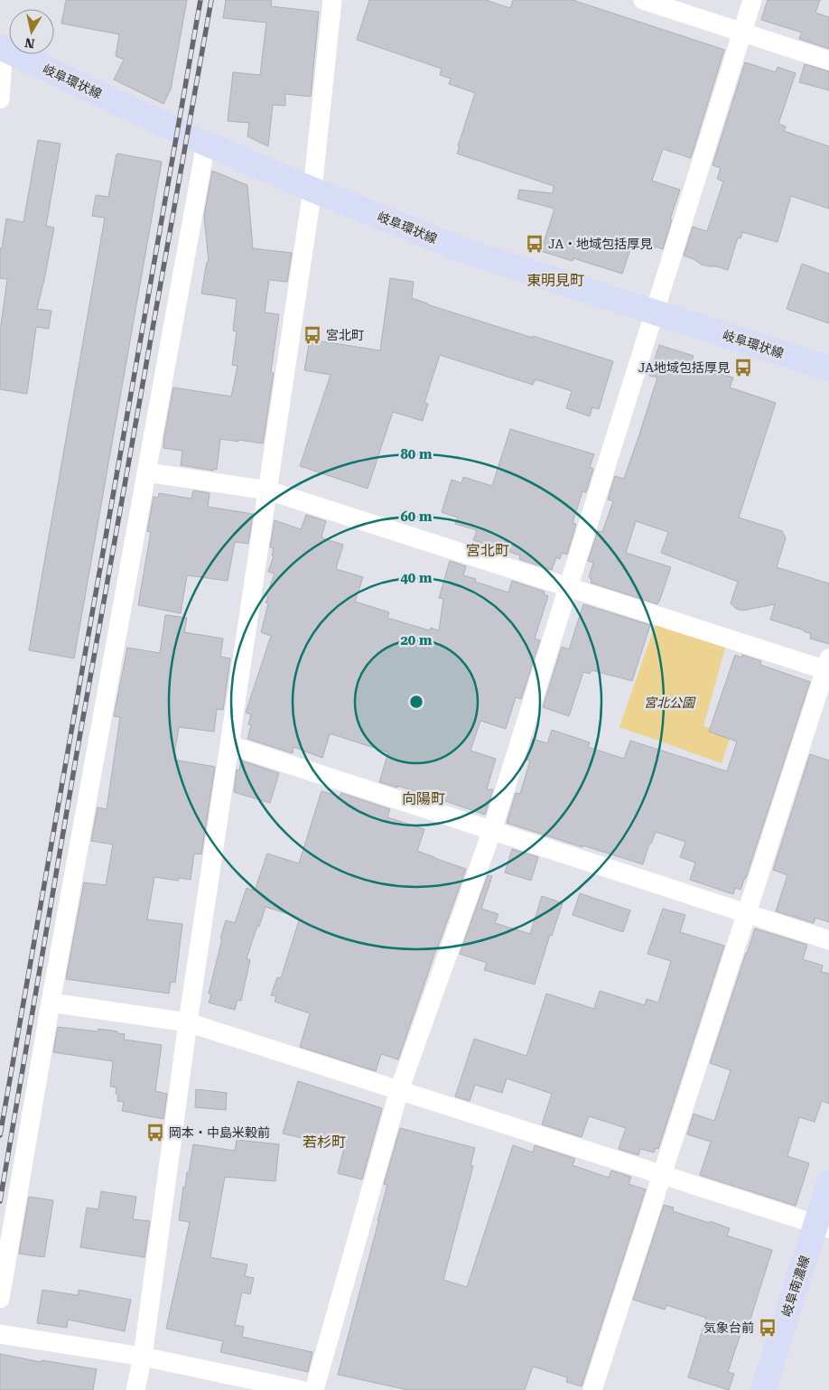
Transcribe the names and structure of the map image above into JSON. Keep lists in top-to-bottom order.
{
  "streets": {
    "main road": ["岐阜環状線", "岐阜南濃線"]
  },
  "districts": [
    "東明見町",
    "宮北町",
    "向陽町",
    "若杉町"
  ],
  "parks": ["宮北公園"],
  "places": {
    "bus stop": [
      "JA・地域包括厚見",
      "宮北町",
      "JA地域包括厚見",
      "岡本・中島米穀前",
      "気象台前"
    ]
  },
  "north": "bottom",
  "rings": [
    "80 m",
    "60 m",
    "40 m",
    "20 m"
  ]
}
